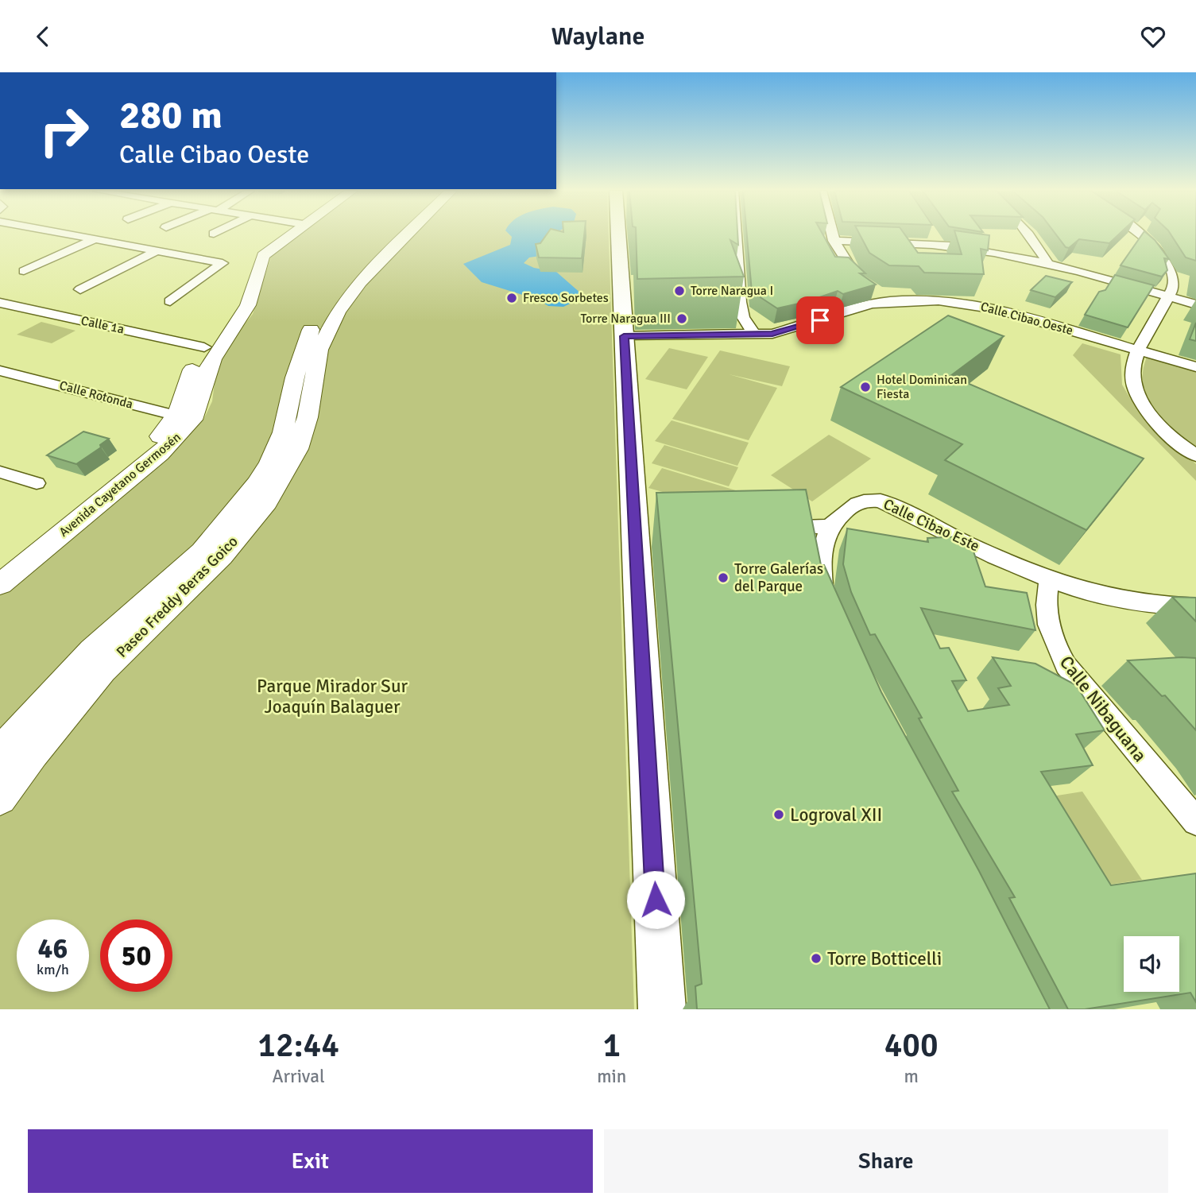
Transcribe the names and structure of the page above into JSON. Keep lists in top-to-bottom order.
{
  "streets": {
    "street": [
      "Calle Cibao Oeste",
      "Calle 1a",
      "Calle Rotonda",
      "Avenida Cayetano Germosén",
      "Calle Cibao Este",
      "Paseo Freddy Beras Goico",
      "Calle Nibaguana"
    ]
  },
  "crossings": [
    ["Calle 1a", "Avenida Cayetano Germosén"],
    ["Calle Rotonda", "Avenida Cayetano Germosén"],
    ["Calle Cibao Este", "Calle Nibaguana"]
  ],
  "parks": ["Parque Mirador Sur Joaquín Balaguer"],
  "places": [
    "Torre Naragua I",
    "Fresco Sorbetes",
    "Torre Naragua III",
    "Hotel Dominican Fiesta",
    "Torre Galerías del Parque",
    "Logroval XII",
    "Torre Botticelli"
  ],
  "page": {
    "header": "Waylane",
    "turn": ["280 m", "Calle Cibao Oeste"],
    "speed": "46 km/h",
    "limit": "50",
    "eta": [
      "12:44",
      "Arrival",
      "1",
      "min",
      "400",
      "m"
    ],
    "buttons": ["Exit", "Share"]
  }
}
